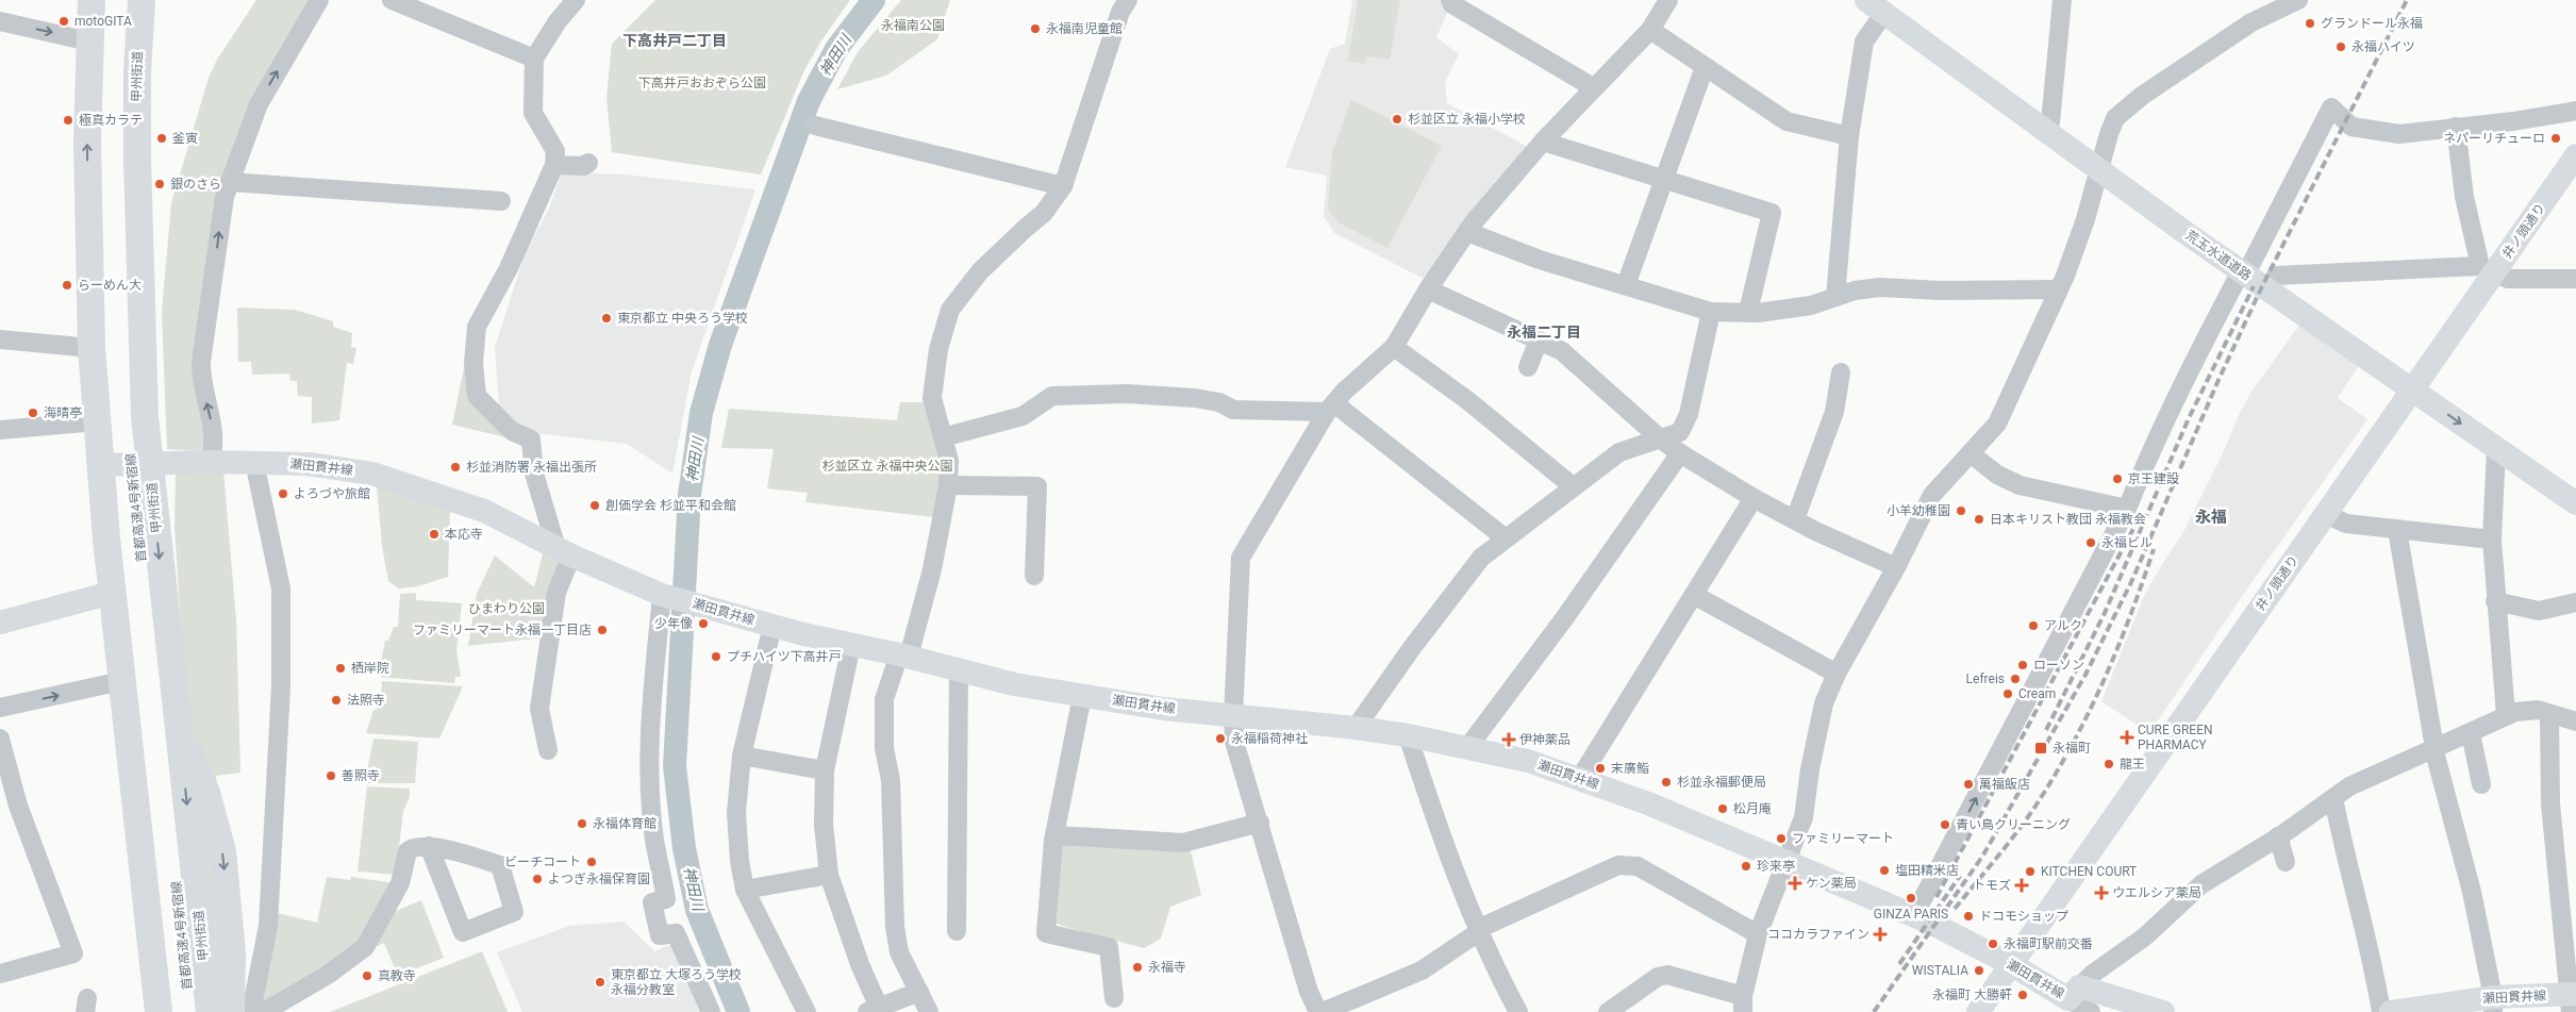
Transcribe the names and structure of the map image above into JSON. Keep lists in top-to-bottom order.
{
  "streets": {
    "highway": ["甲州街道", "首都高速4号新宿線"],
    "main road": ["井ノ頭通り", "荒玉水道道路", "瀬田貫井線"]
  },
  "crossings": [
    ["甲州街道", "瀬田貫井線"],
    ["井ノ頭通り", "荒玉水道道路"],
    ["井ノ頭通り", "瀬田貫井線"]
  ],
  "districts": ["下高井戸二丁目", "永福二丁目", "永福"],
  "water": ["神田川"],
  "parks": [
    "永福南公園",
    "下高井戸おおぞら公園",
    "杉並区立 永福中央公園",
    "ひまわり公園"
  ],
  "places": {
    "other": [
      "motoGITA",
      "グランドール永福",
      "永福南児童館",
      "永福ハイツ",
      "杉並区立 永福小学校",
      "極真カラテ",
      "釜寅",
      "ネパーリチューロ",
      "銀のさら",
      "らーめん大",
      "東京都立 中央ろう学校",
      "海晴亭",
      "杉並消防署 永福出張所",
      "京王建設",
      "よろづや旅館",
      "創価学会 杉並平和会館",
      "小羊幼稚園",
      "日本キリスト教団 永福教会",
      "本応寺",
      "永福ビル",
      "少年像",
      "アルク",
      "ファミリーマート永福一丁目店",
      "プチハイツ下高井戸",
      "ローソン",
      "栖岸院",
      "Lefreis",
      "Cream",
      "法照寺",
      "永福稲荷神社",
      "龍王",
      "末廣鮨",
      "善照寺",
      "杉並永福郵便局",
      "萬福飯店",
      "松月庵",
      "永福体育館",
      "青い鳥クリーニング",
      "ファミリーマート",
      "ビーチコート",
      "珍来亭",
      "塩田精米店",
      "KITCHEN COURT",
      "よつぎ永福保育園",
      "GINZA PARIS",
      "ドコモショップ",
      "永福町駅前交番",
      "永福寺",
      "WISTALIA",
      "真教寺",
      "東京都立 大塚ろう学校 永福分教室",
      "永福町 大勝軒"
    ],
    "health": [
      "CURE GREEN PHARMACY",
      "伊神薬品",
      "ケン薬局",
      "トモズ",
      "ウエルシア薬局",
      "ココカラファイン"
    ],
    "transit": ["永福町"]
  }
}
